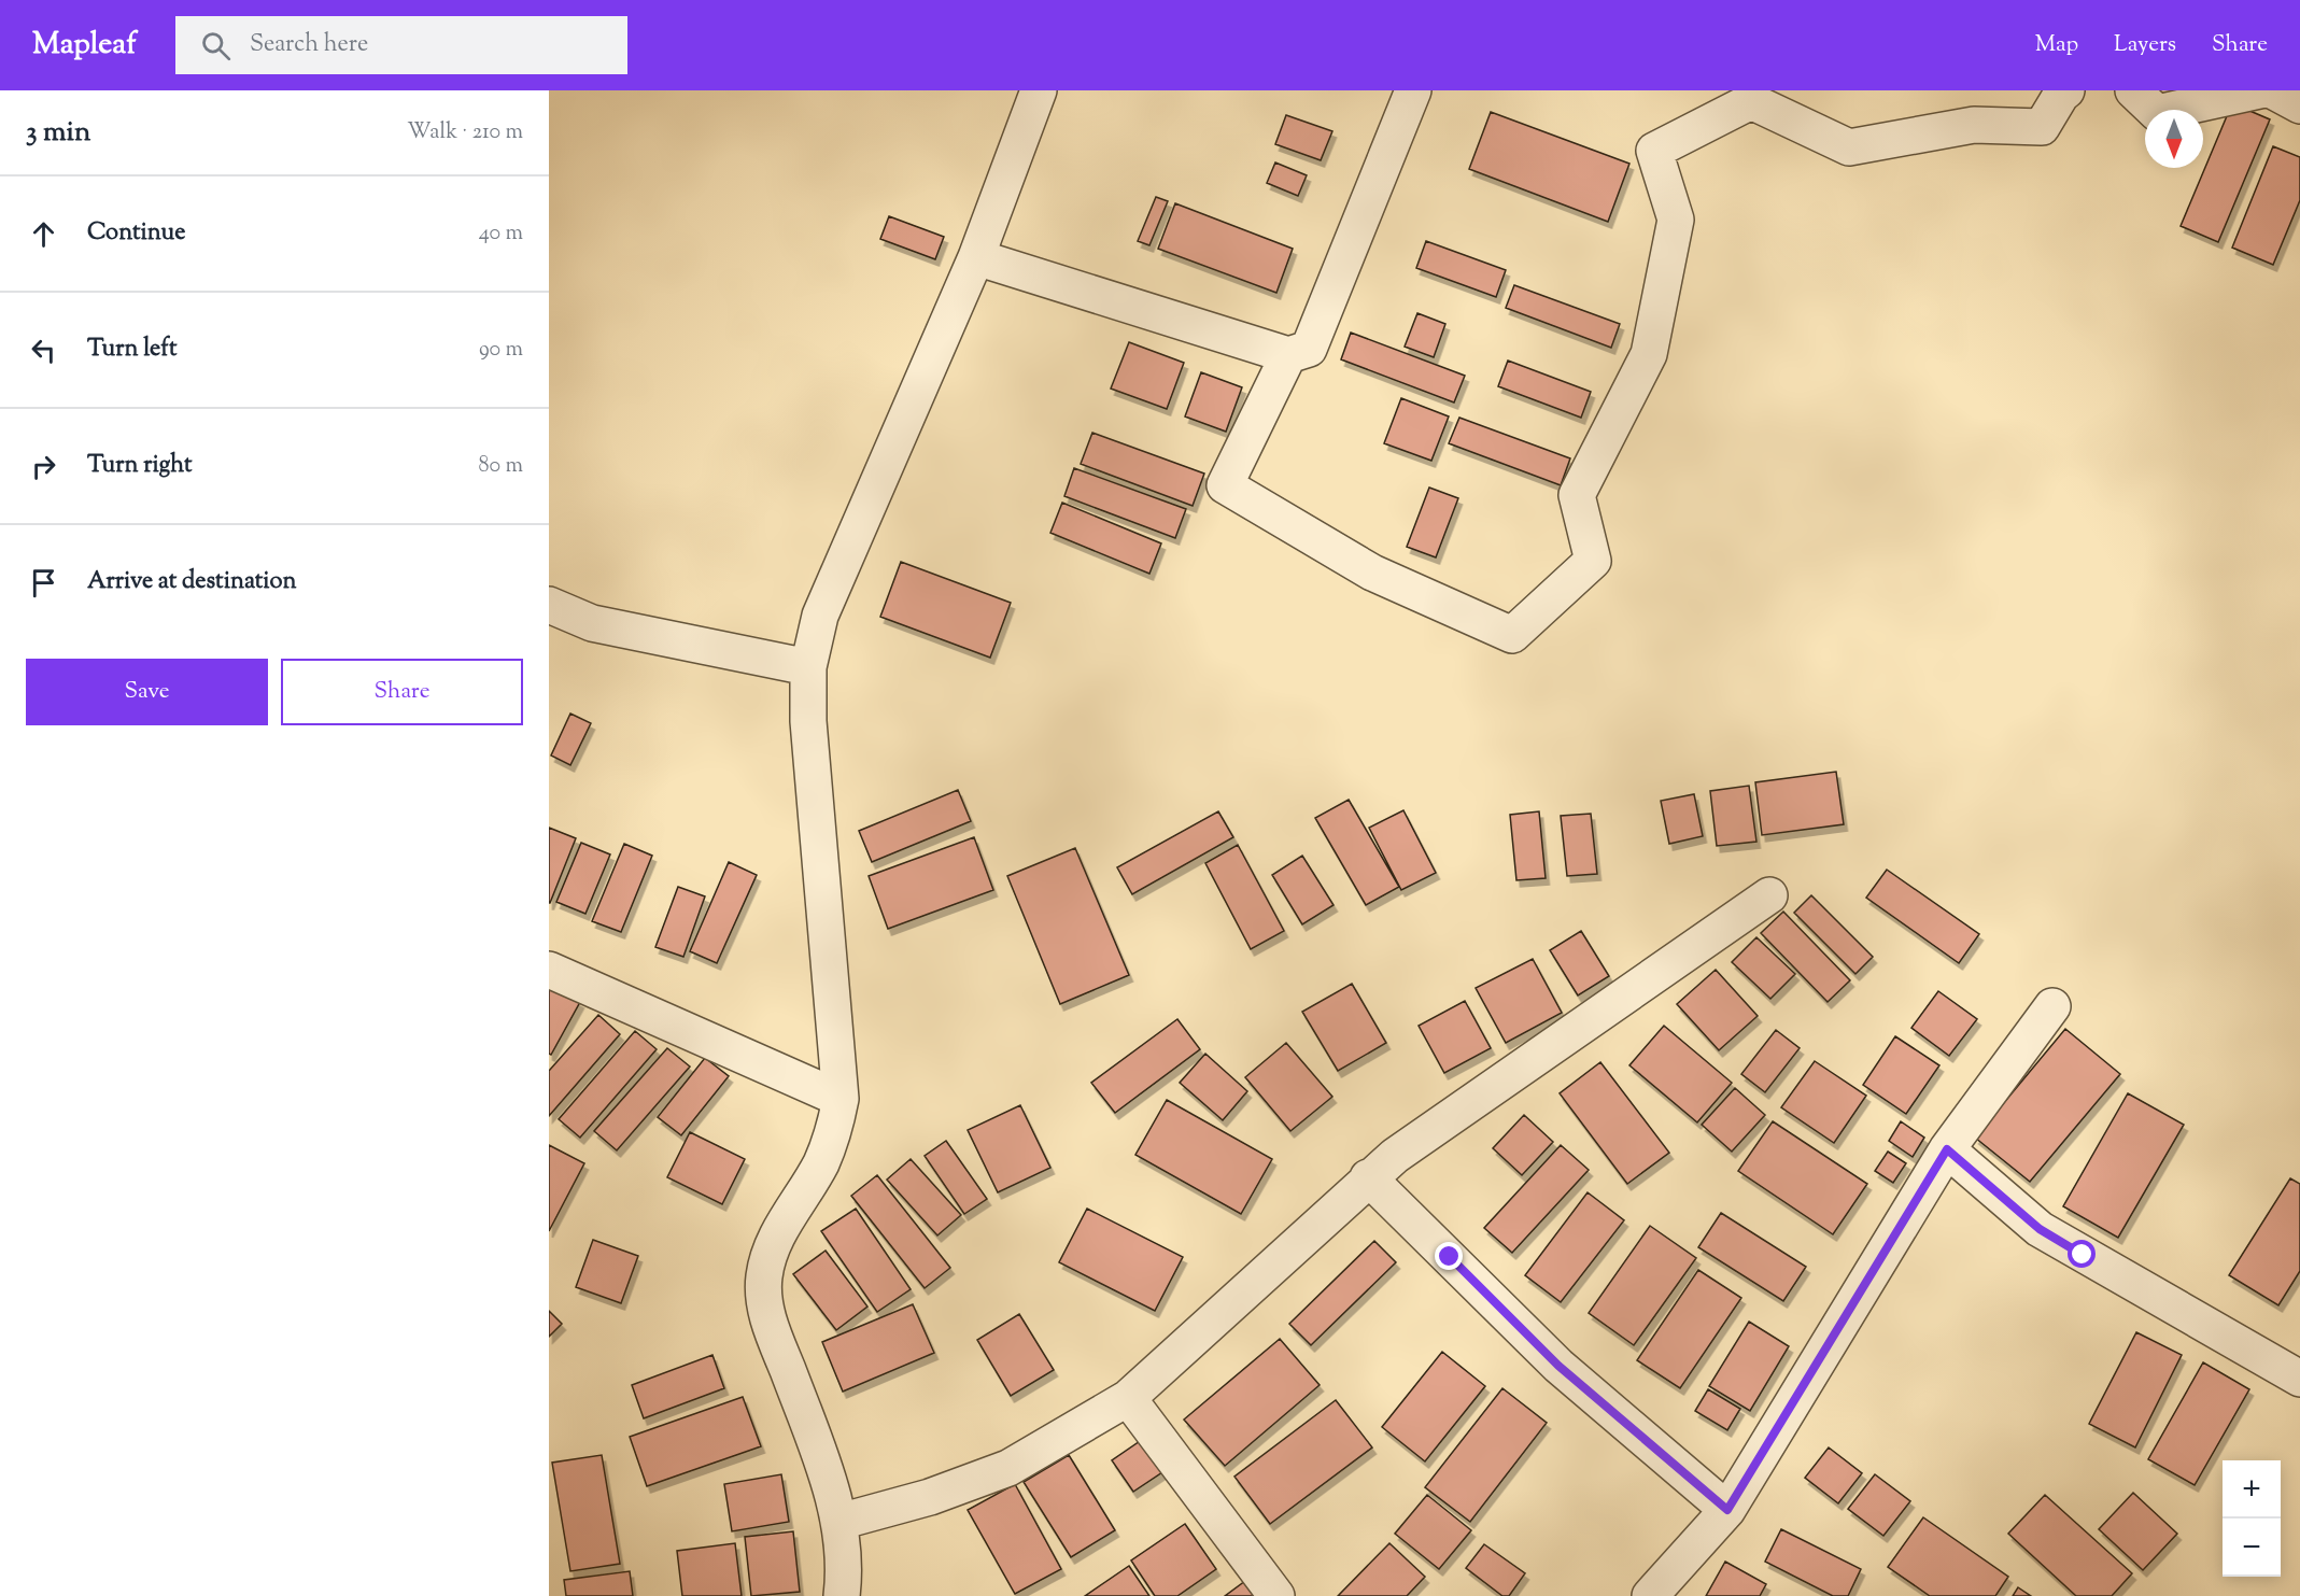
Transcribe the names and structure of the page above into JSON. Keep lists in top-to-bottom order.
{
  "north": "bottom",
  "page": {
    "header": "Mapleaf",
    "search": "Search here",
    "nav": ["Map", "Layers", "Share"],
    "heading": ["3 min", "Walk · 210 m"],
    "list": [
      ["Continue", "40 m"],
      ["Turn left", "90 m"],
      ["Turn right", "80 m"],
      "Arrive at destination"
    ],
    "buttons": ["Save", "Share"],
    "map_buttons": ["+", "−"]
  }
}
